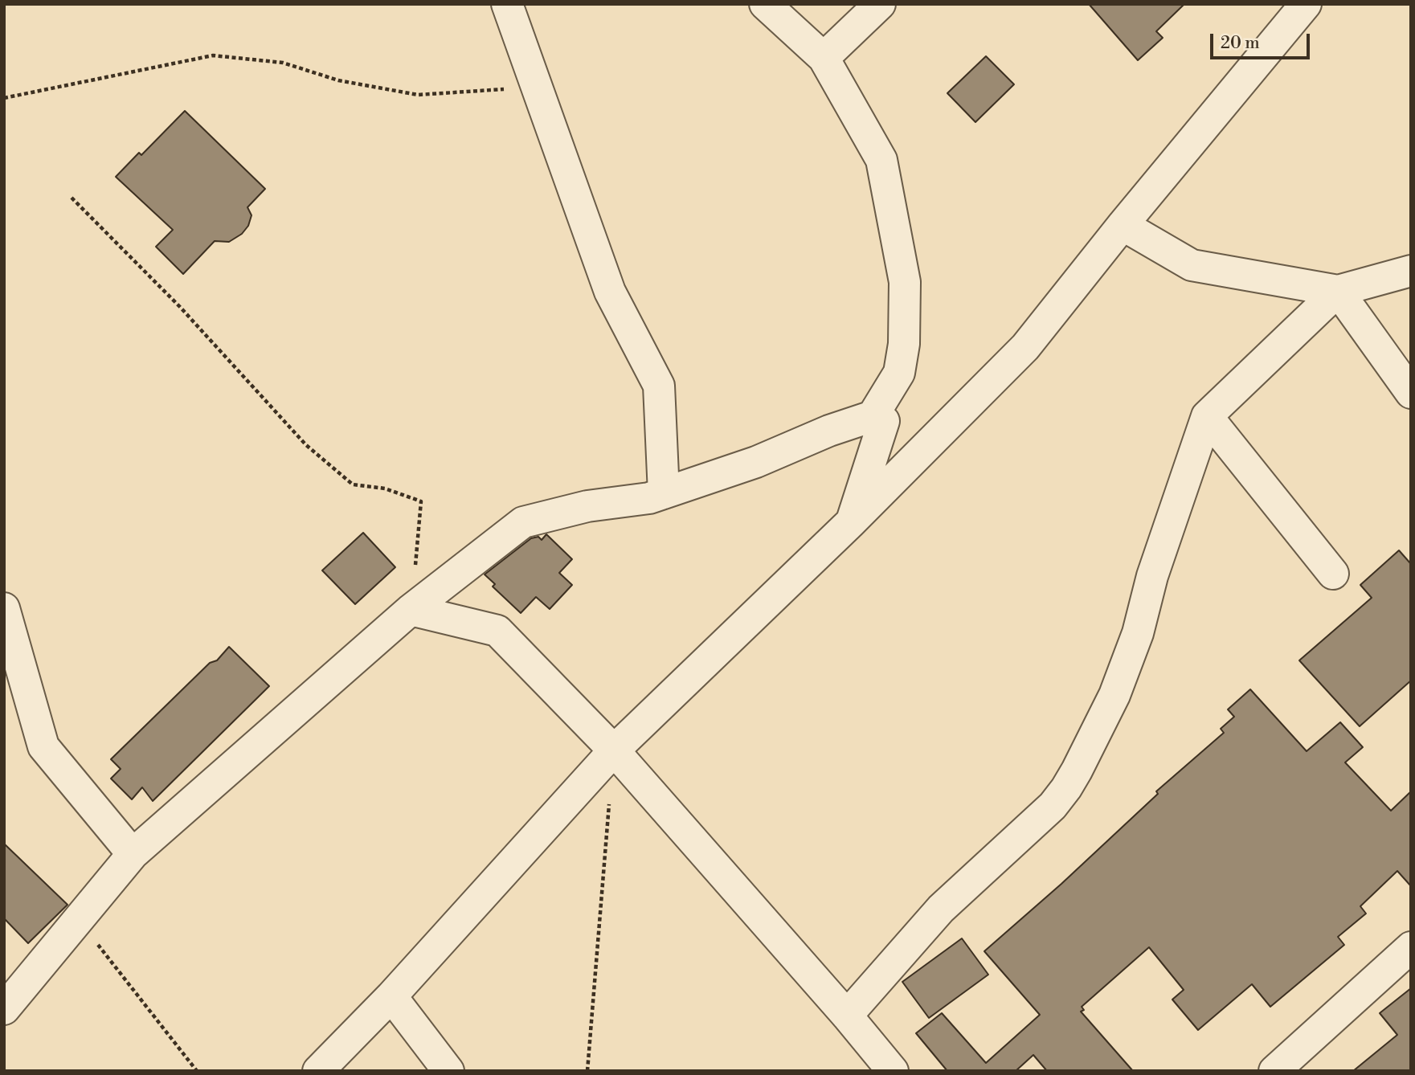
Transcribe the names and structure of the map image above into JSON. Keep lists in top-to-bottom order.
{
  "scale_bar": "20 m"
}
